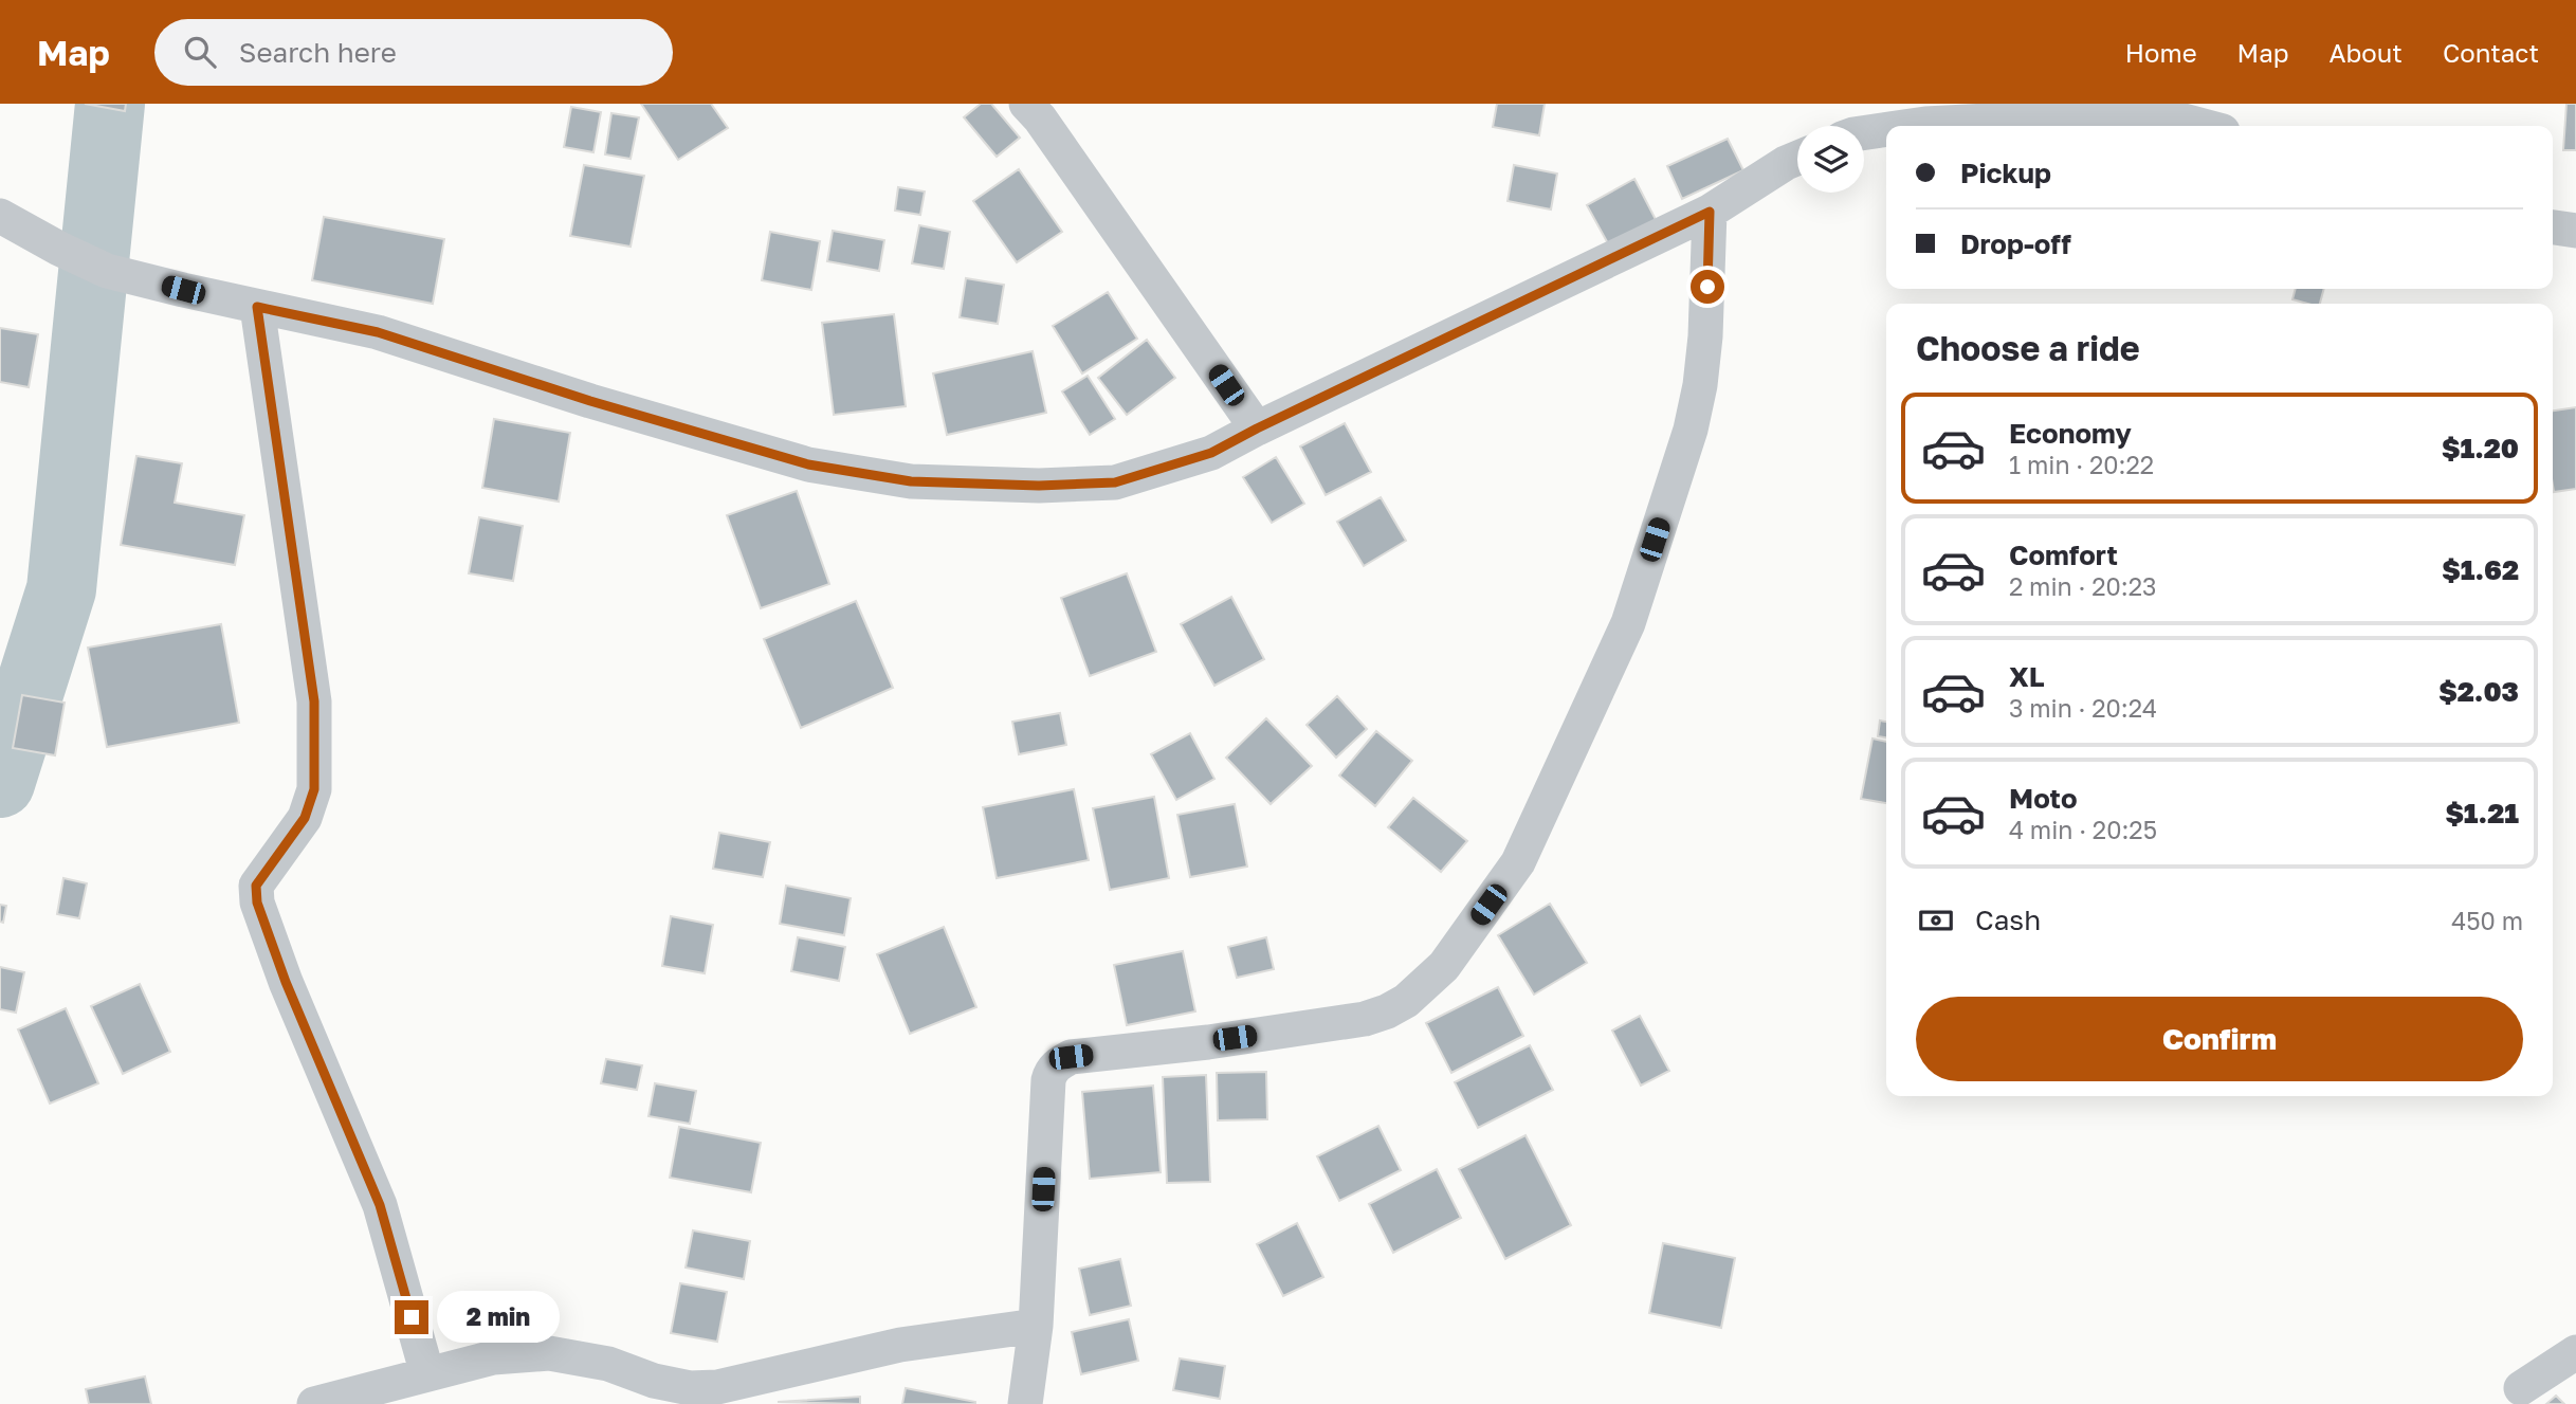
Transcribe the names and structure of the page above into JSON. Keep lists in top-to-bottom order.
{
  "page": {
    "header": "Map",
    "search": "Search here",
    "nav": [
      "Home",
      "Map",
      "About",
      "Contact"
    ],
    "banner": ["Pickup", "Drop-off"],
    "heading": "Choose a ride",
    "list": [
      {
        "name": "Economy",
        "note": "1 min · 20:22",
        "value": "$1.20"
      },
      {
        "name": "Comfort",
        "note": "2 min · 20:23",
        "value": "$1.62"
      },
      {
        "name": "XL",
        "note": "3 min · 20:24",
        "value": "$2.03"
      },
      {
        "name": "Moto",
        "note": "4 min · 20:25",
        "value": "$1.21"
      }
    ],
    "pay": ["Cash", "450 m"],
    "buttons": "Confirm",
    "bubble": "2 min"
  }
}
